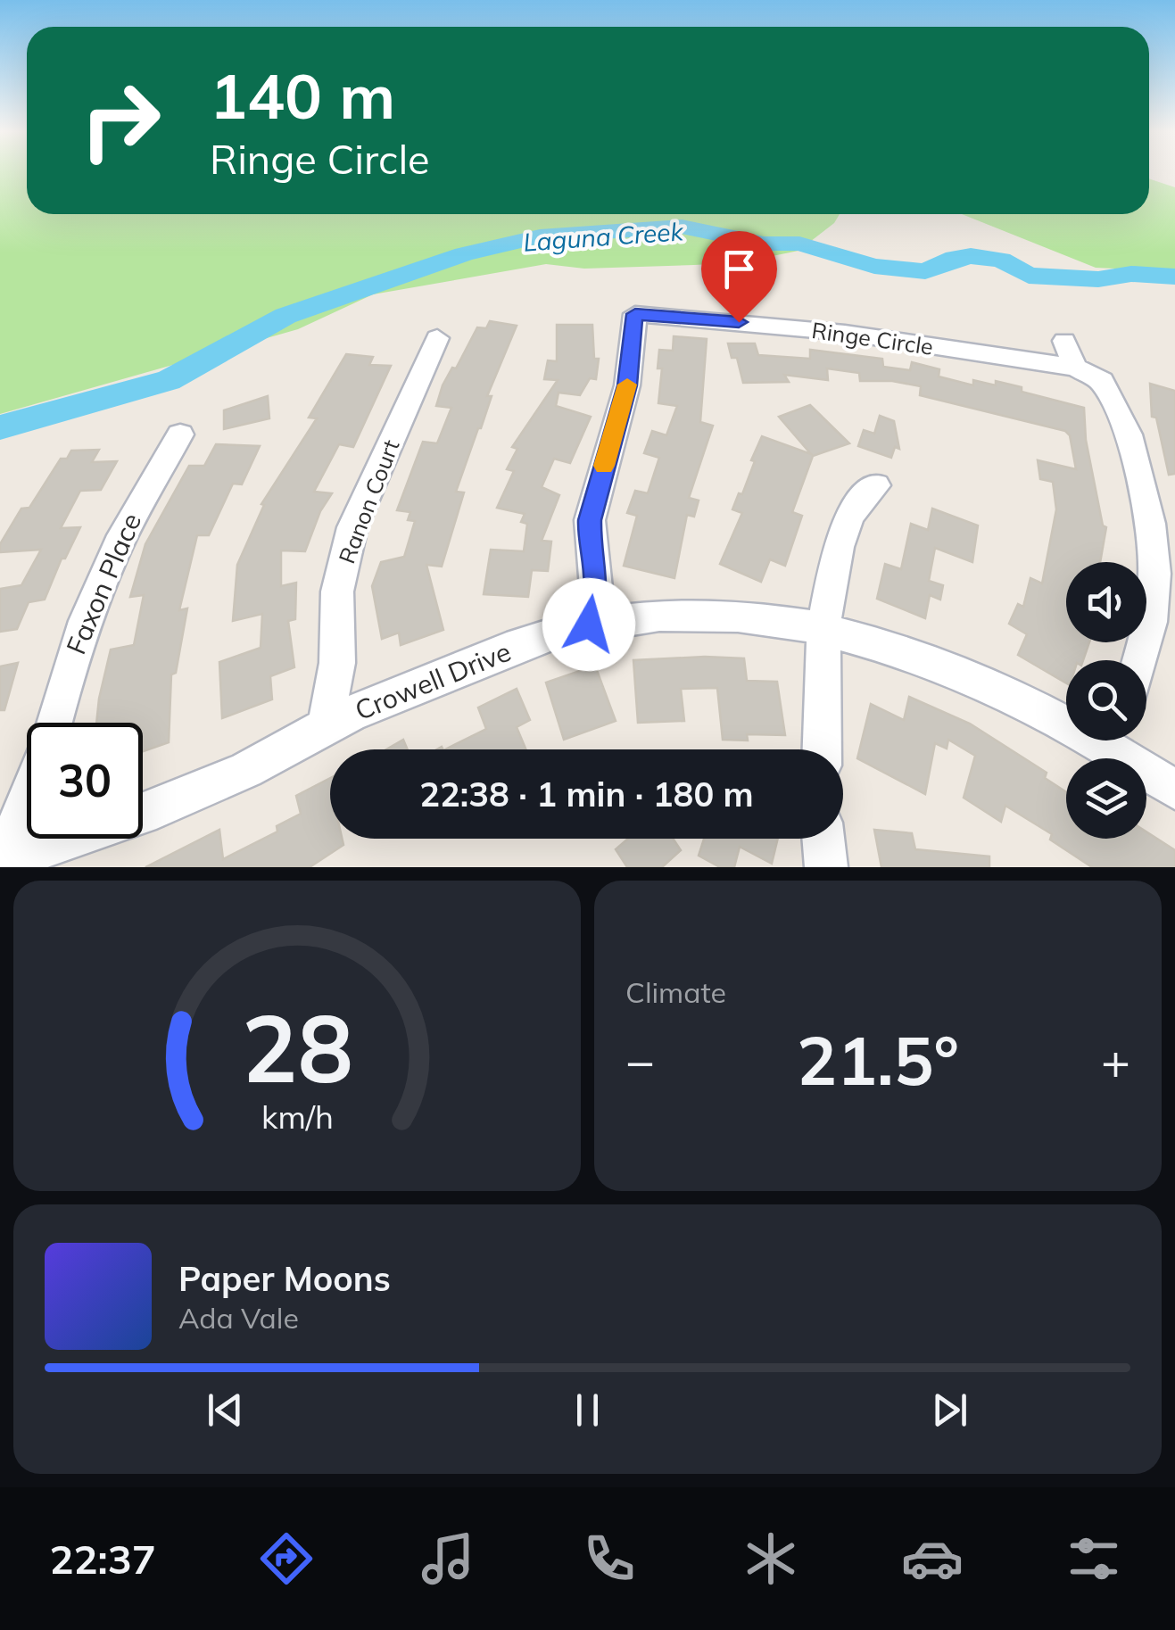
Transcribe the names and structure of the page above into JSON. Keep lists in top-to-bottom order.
{
  "streets": {
    "street": [
      "Ringe Circle",
      "Ranon Court",
      "Faxon Place",
      "Crowell Drive"
    ]
  },
  "crossings": [
    ["Ringe Circle", "Crowell Drive"],
    ["Ranon Court", "Crowell Drive"]
  ],
  "water": ["Laguna Creek"],
  "page": {
    "turn": ["140 m", "Ringe Circle"],
    "limit": "30",
    "trip": "22:38 · 1 min · 180 m",
    "tile": "Climate",
    "heat": ["−", "21.5°", "+"],
    "song": ["Paper Moons", "Ada Vale"],
    "tabs": "22:37",
    "gauge": ["28", "km/h"]
  }
}
